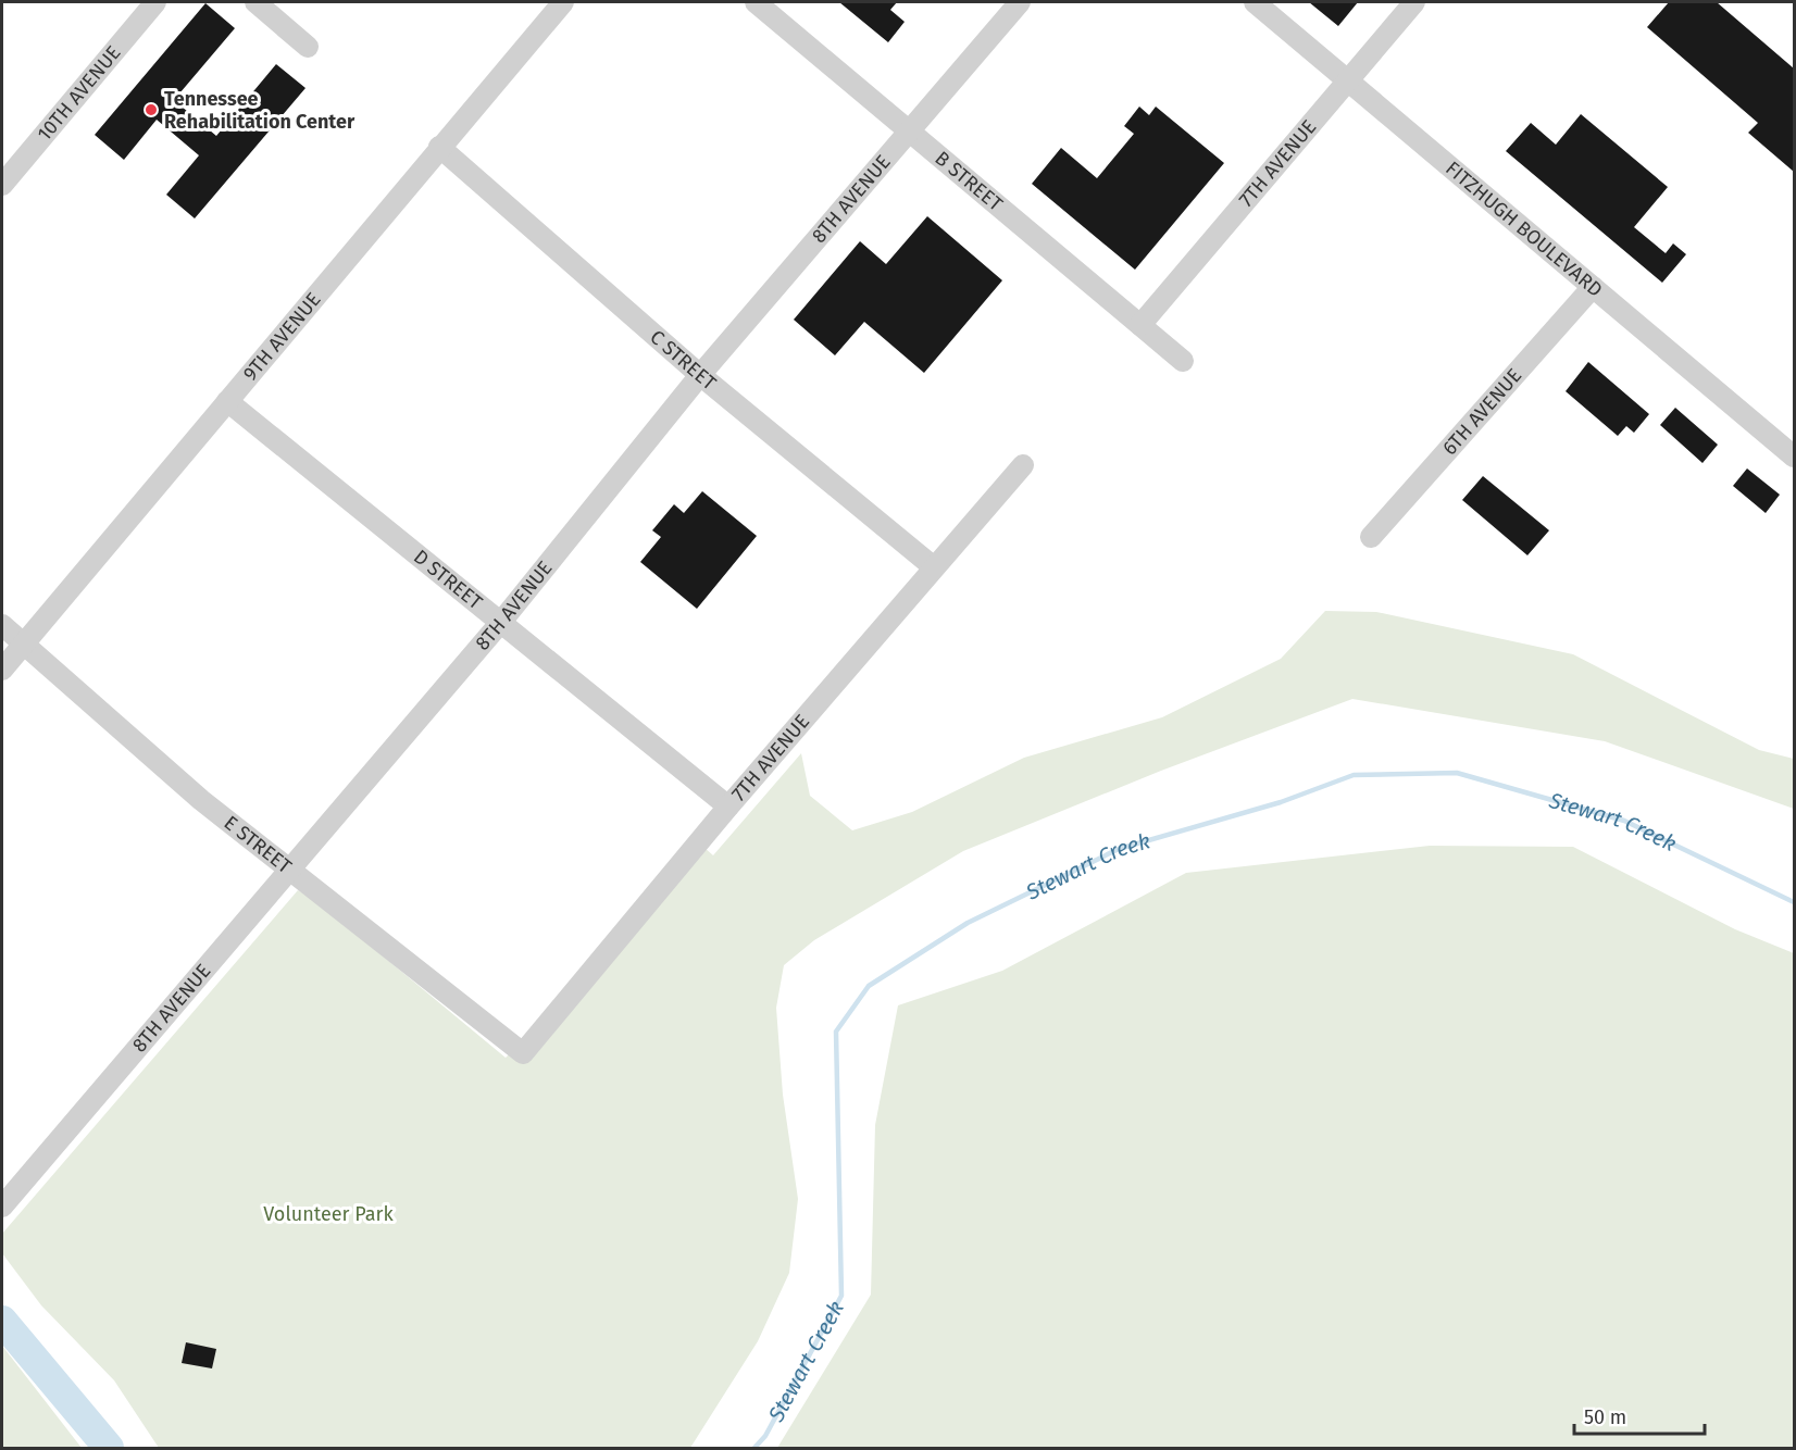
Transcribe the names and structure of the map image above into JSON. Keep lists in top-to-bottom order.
{
  "streets": {
    "street": [
      "10TH AVENUE",
      "7TH AVENUE",
      "B STREET",
      "8TH AVENUE",
      "FITZHUGH BOULEVARD",
      "9TH AVENUE",
      "C STREET",
      "6TH AVENUE",
      "D STREET",
      "E STREET"
    ]
  },
  "crossings": [
    ["7TH AVENUE", "B STREET"],
    ["7TH AVENUE", "FITZHUGH BOULEVARD"],
    ["7TH AVENUE", "C STREET"],
    ["7TH AVENUE", "D STREET"],
    ["7TH AVENUE", "E STREET"],
    ["B STREET", "8TH AVENUE"],
    ["8TH AVENUE", "C STREET"],
    ["8TH AVENUE", "D STREET"],
    ["8TH AVENUE", "E STREET"],
    ["FITZHUGH BOULEVARD", "6TH AVENUE"],
    ["9TH AVENUE", "C STREET"],
    ["9TH AVENUE", "D STREET"],
    ["9TH AVENUE", "E STREET"]
  ],
  "water": ["Stewart Creek"],
  "parks": ["Volunteer Park"],
  "places": ["Tennessee Rehabilitation Center"],
  "scale_bar": "50 m"
}
